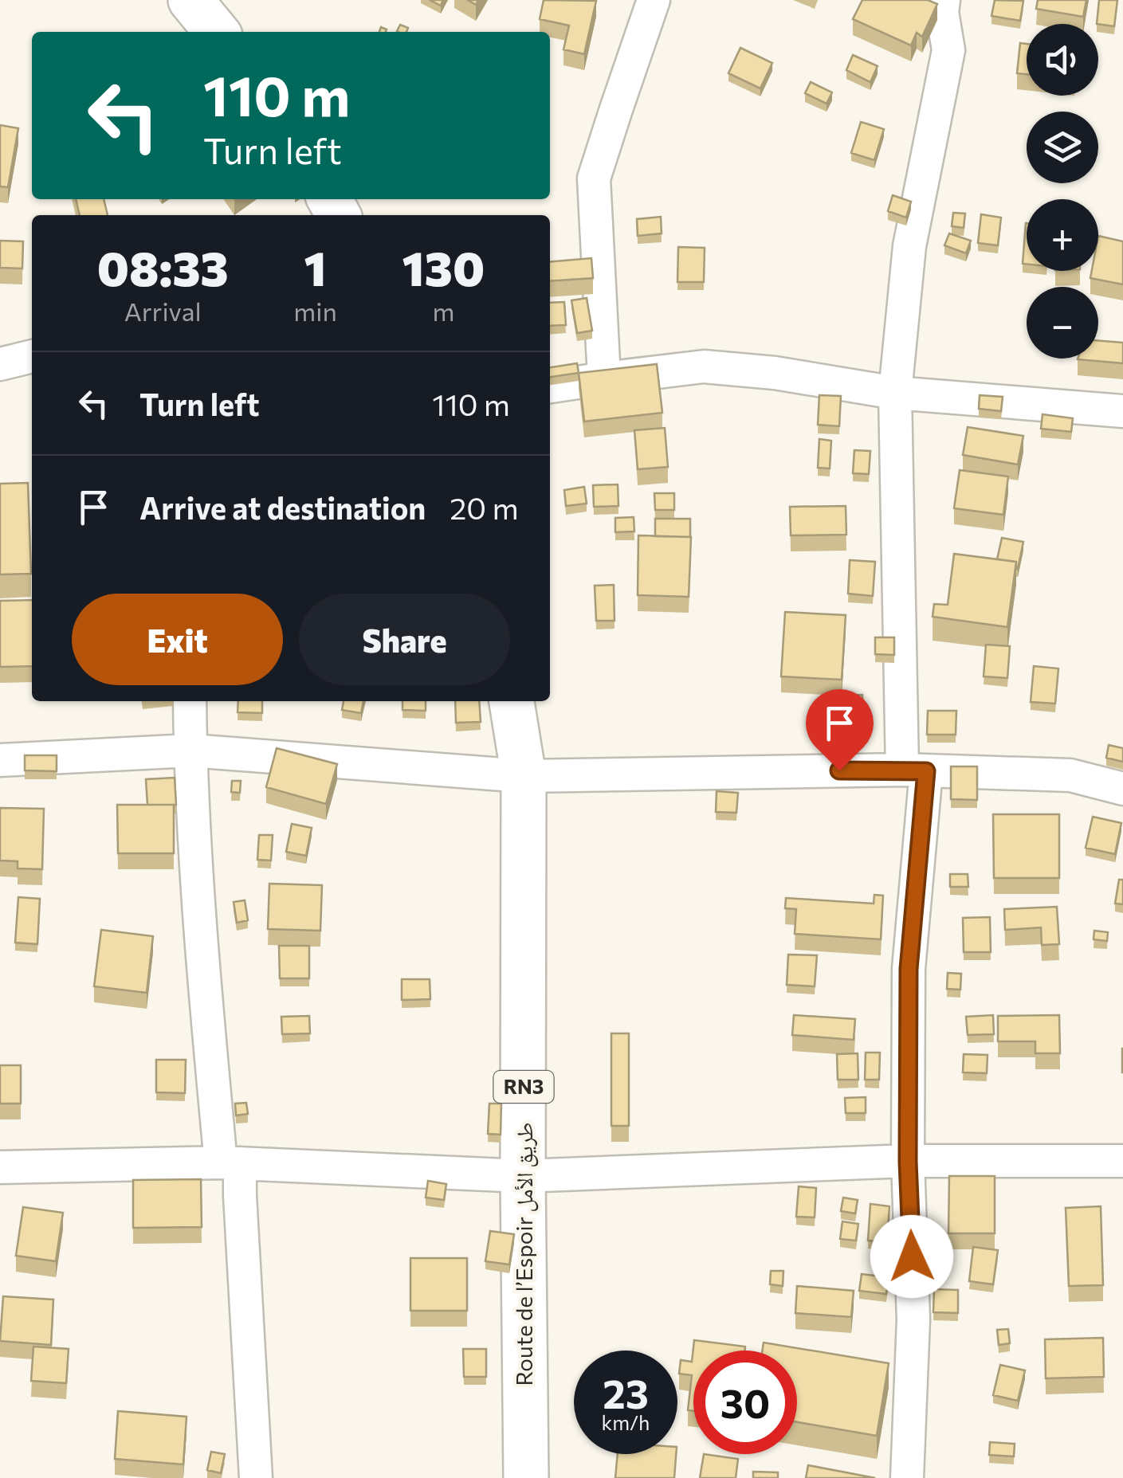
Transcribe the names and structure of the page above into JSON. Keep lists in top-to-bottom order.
{
  "streets": {
    "highway": ["RN3", "Route de l’Espoir طريق الأمل"]
  },
  "page": {
    "map_buttons": ["+", "−"],
    "turn": ["110 m", "Turn left"],
    "eta": [
      "08:33",
      "Arrival",
      "1",
      "min",
      "130",
      "m"
    ],
    "list": [
      {
        "name": "Turn left",
        "value": "110 m"
      },
      {
        "name": "Arrive at destination",
        "value": "20 m"
      }
    ],
    "buttons": ["Exit", "Share"],
    "speed": "23 km/h",
    "limit": "30"
  }
}
